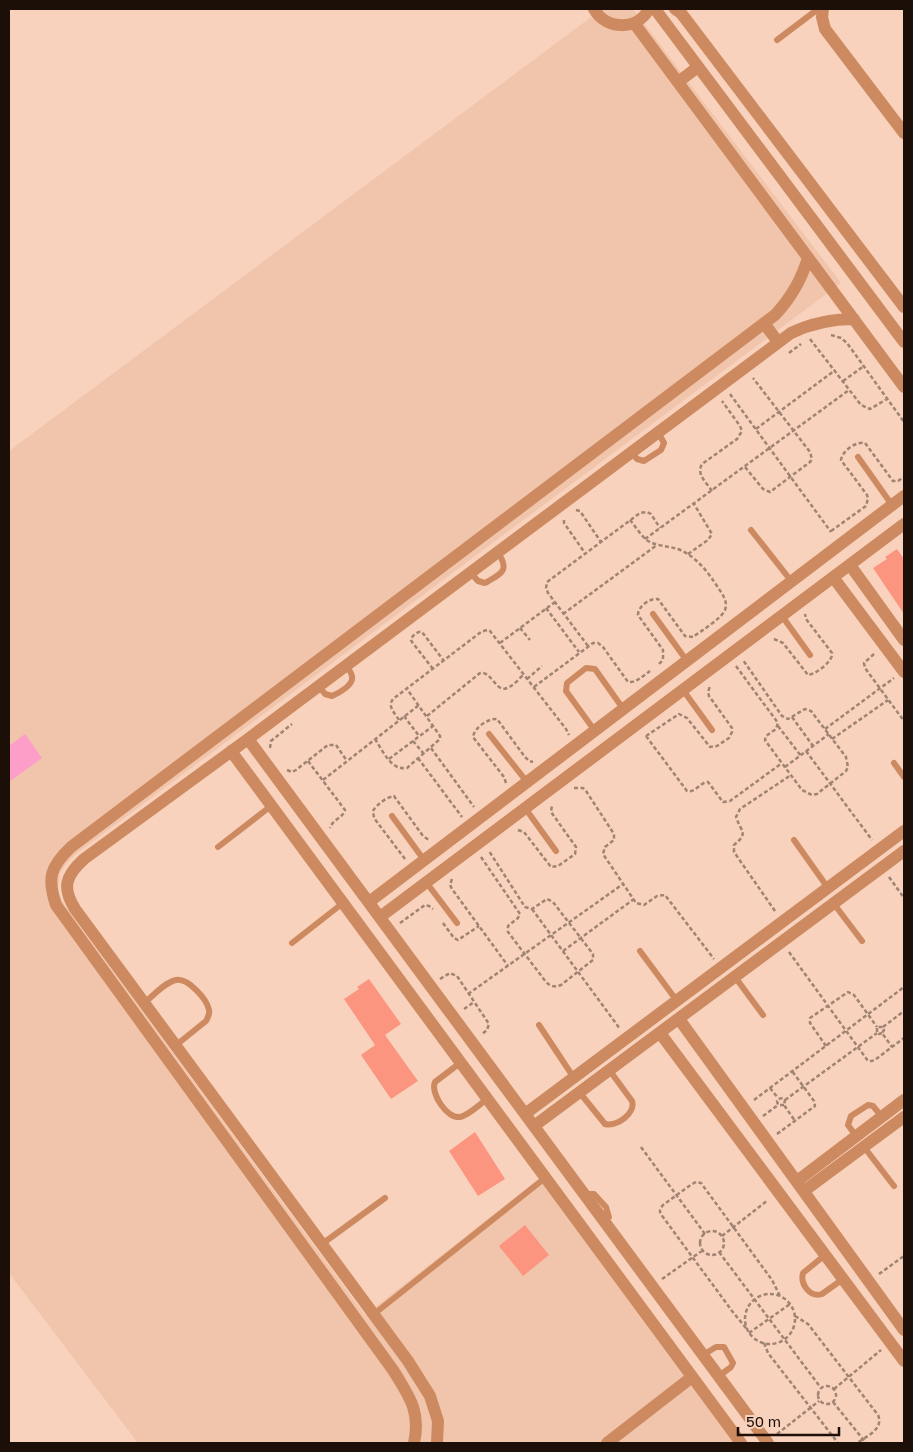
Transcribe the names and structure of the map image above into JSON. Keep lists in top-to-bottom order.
{
  "scale_bar": "50 m"
}
